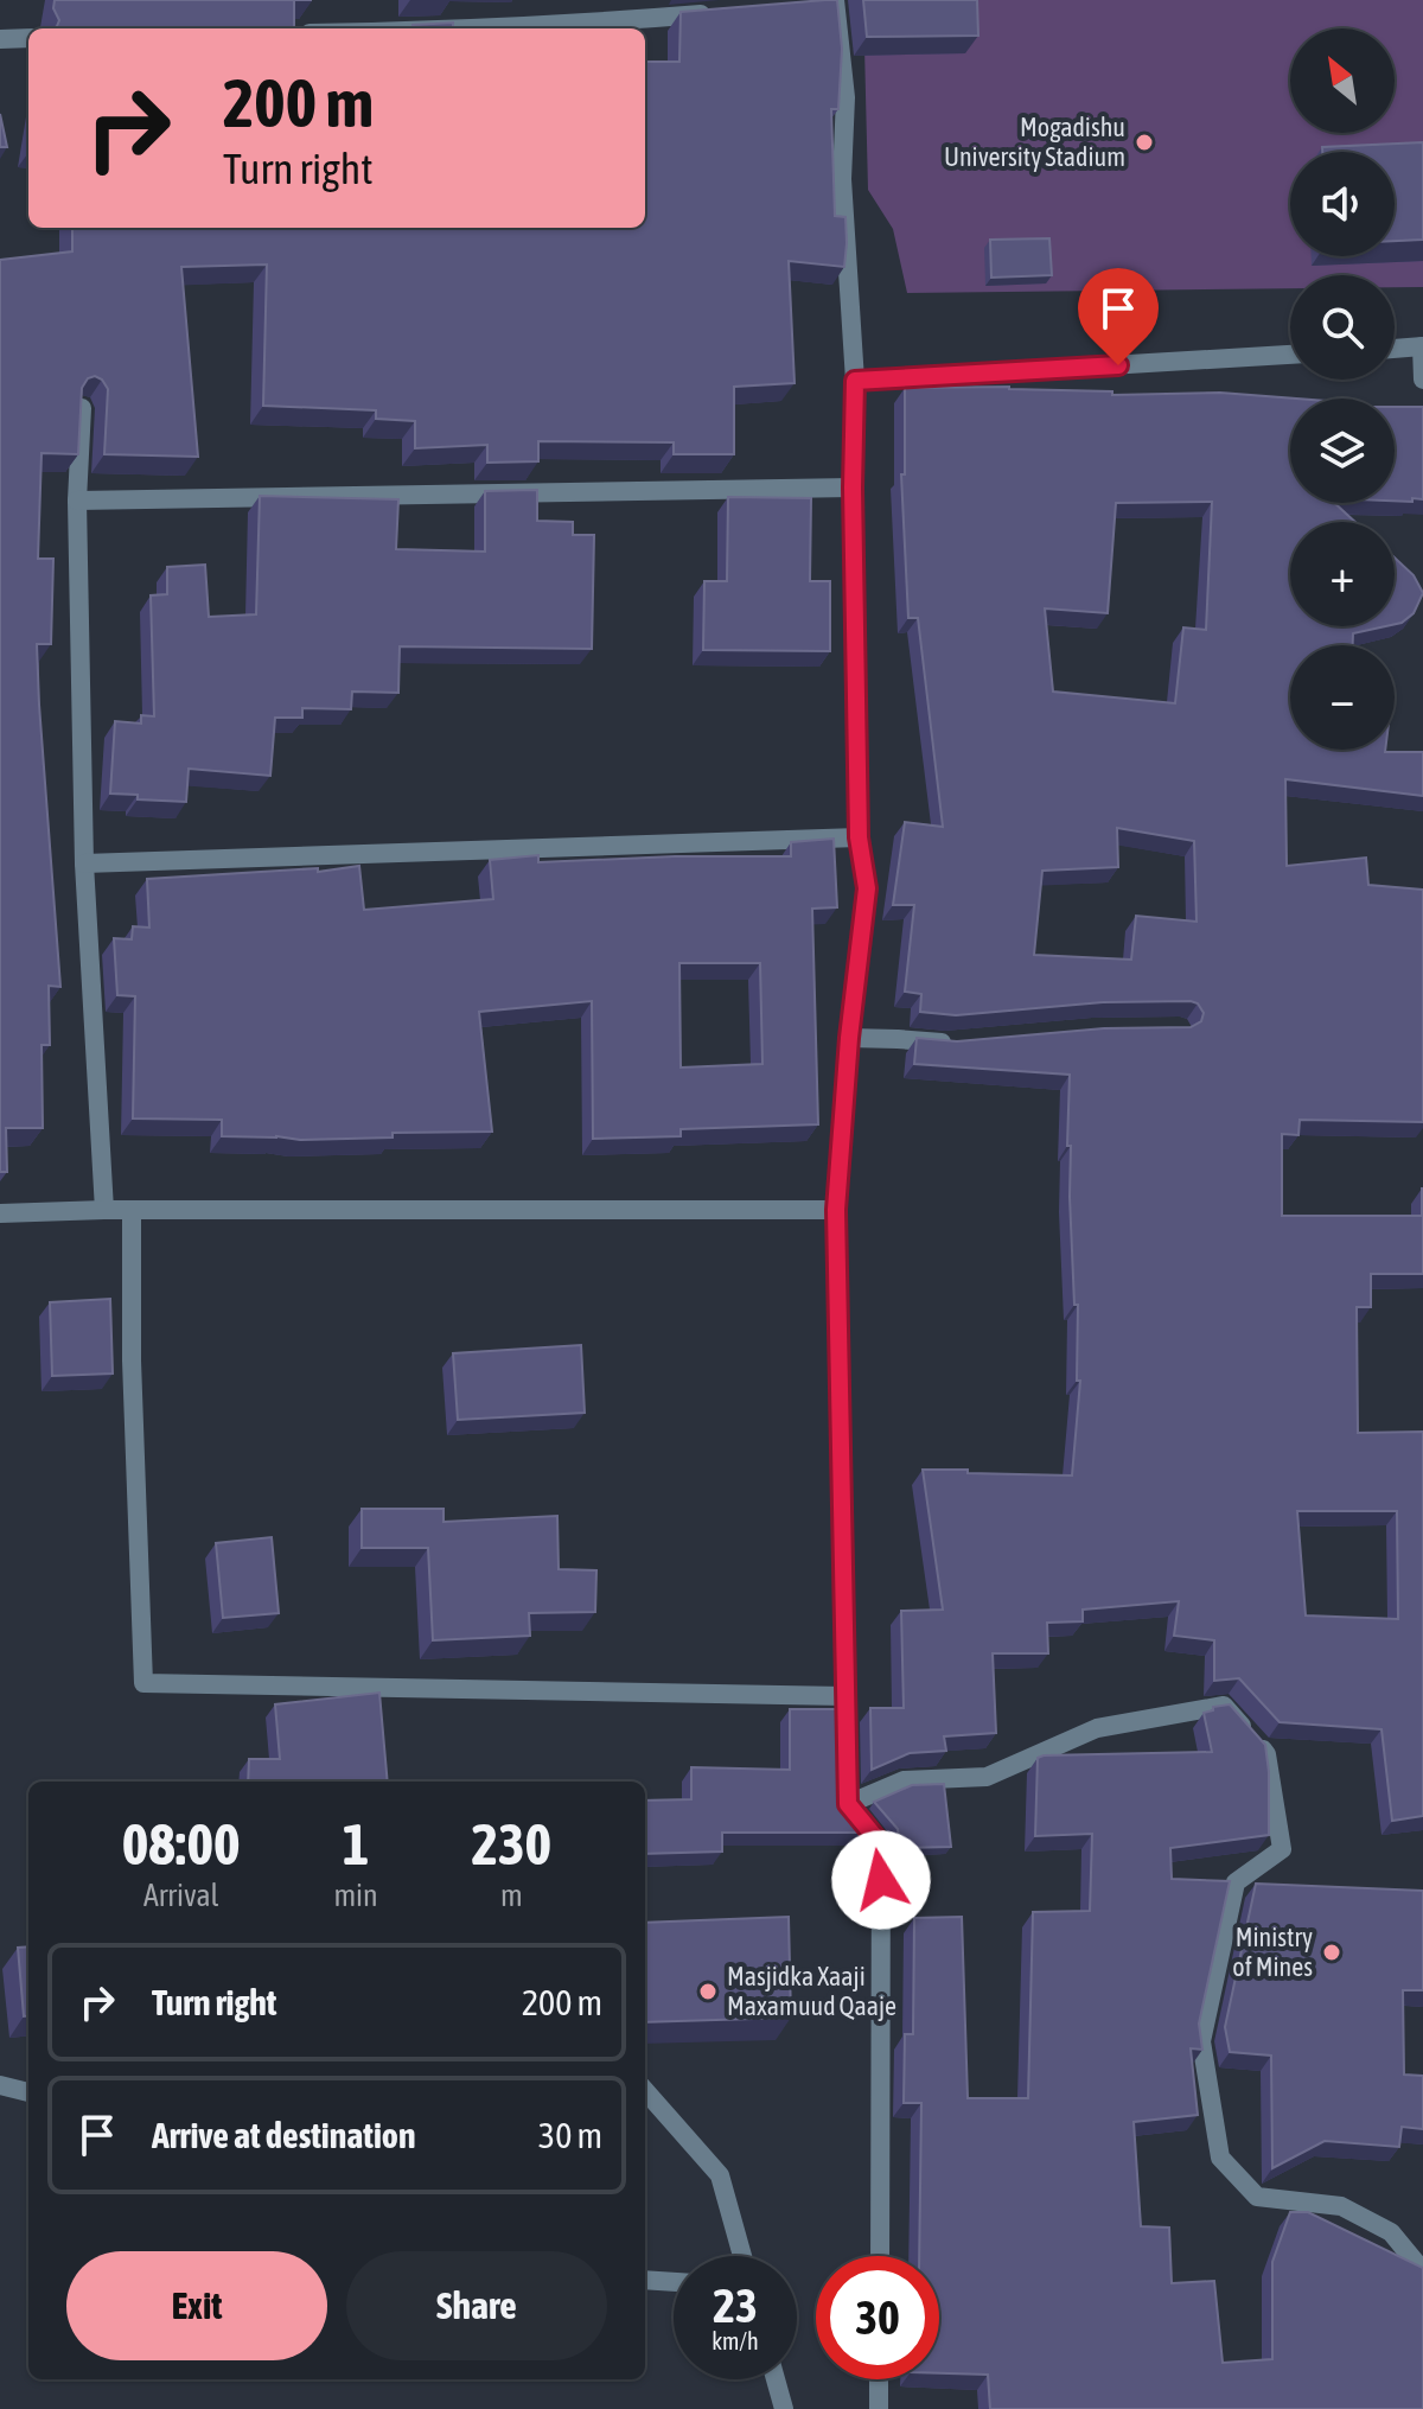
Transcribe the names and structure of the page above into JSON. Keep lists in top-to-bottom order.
{
  "places": ["Mogadishu University Stadium", "Ministry of Mines", "Masjidka Xaaji Maxamuud Qaaje"],
  "north": "top left",
  "page": {
    "map_buttons": ["+", "−"],
    "turn": ["200 m", "Turn right"],
    "eta": [
      "08:00",
      "Arrival",
      "1",
      "min",
      "230",
      "m"
    ],
    "list": [
      {
        "name": "Turn right",
        "value": "200 m"
      },
      {
        "name": "Arrive at destination",
        "value": "30 m"
      }
    ],
    "buttons": ["Exit", "Share"],
    "speed": "23 km/h",
    "limit": "30"
  }
}
